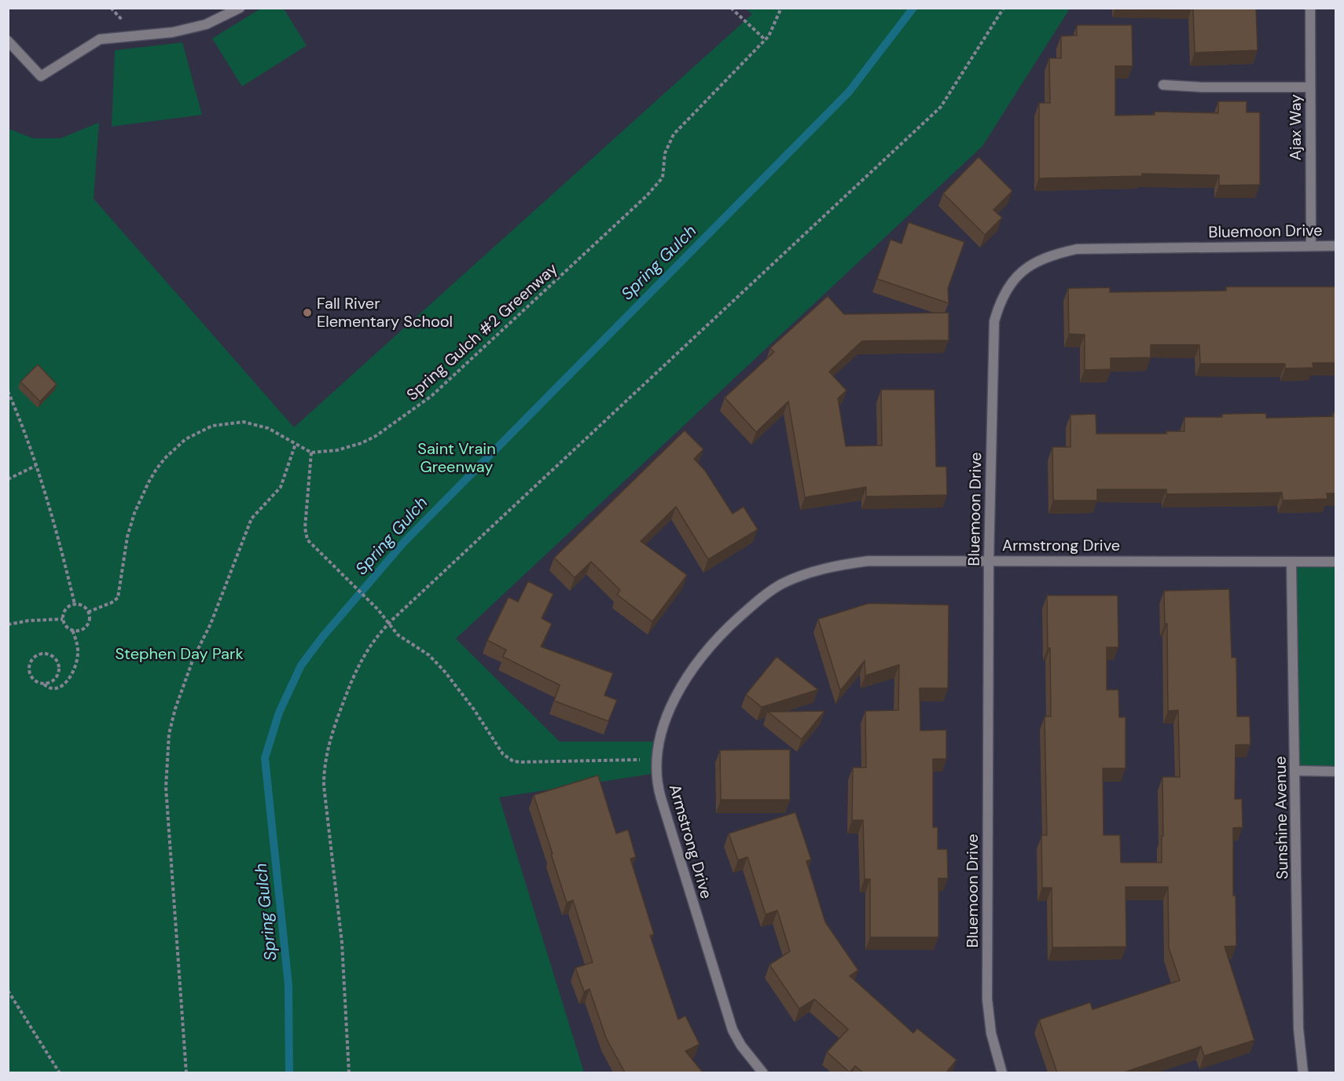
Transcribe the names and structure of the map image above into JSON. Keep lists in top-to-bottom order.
{
  "streets": {
    "street": [
      "Ajax Way",
      "Bluemoon Drive",
      "Armstrong Drive",
      "Sunshine Avenue"
    ],
    "path": ["Spring Gulch #2 Greenway"]
  },
  "crossings": [
    ["Ajax Way", "Bluemoon Drive"],
    ["Bluemoon Drive", "Armstrong Drive"],
    ["Armstrong Drive", "Sunshine Avenue"]
  ],
  "water": ["Spring Gulch"],
  "parks": ["Saint Vrain Greenway", "Stephen Day Park"],
  "places": ["Fall River Elementary School"]
}
